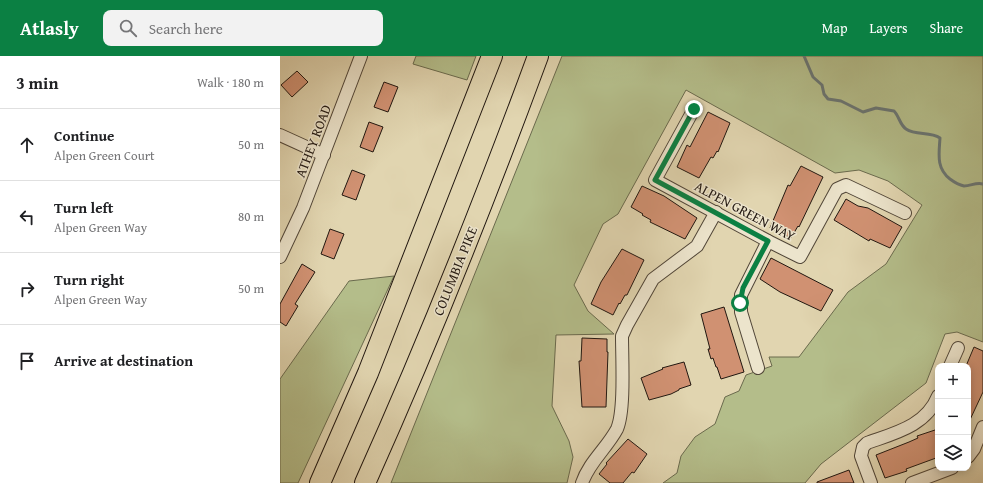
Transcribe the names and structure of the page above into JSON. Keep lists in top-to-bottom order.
{
  "streets": {
    "highway": ["COLUMBIA PIKE"],
    "street": ["ATHEY ROAD", "ALPEN GREEN WAY"]
  },
  "page": {
    "header": "Atlasly",
    "search": "Search here",
    "nav": ["Map", "Layers", "Share"],
    "heading": ["3 min", "Walk · 180 m"],
    "list": [
      ["Continue", "Alpen Green Court", "50 m"],
      ["Turn left", "Alpen Green Way", "80 m"],
      ["Turn right", "Alpen Green Way", "50 m"],
      "Arrive at destination"
    ],
    "map_buttons": ["+", "−"]
  }
}
